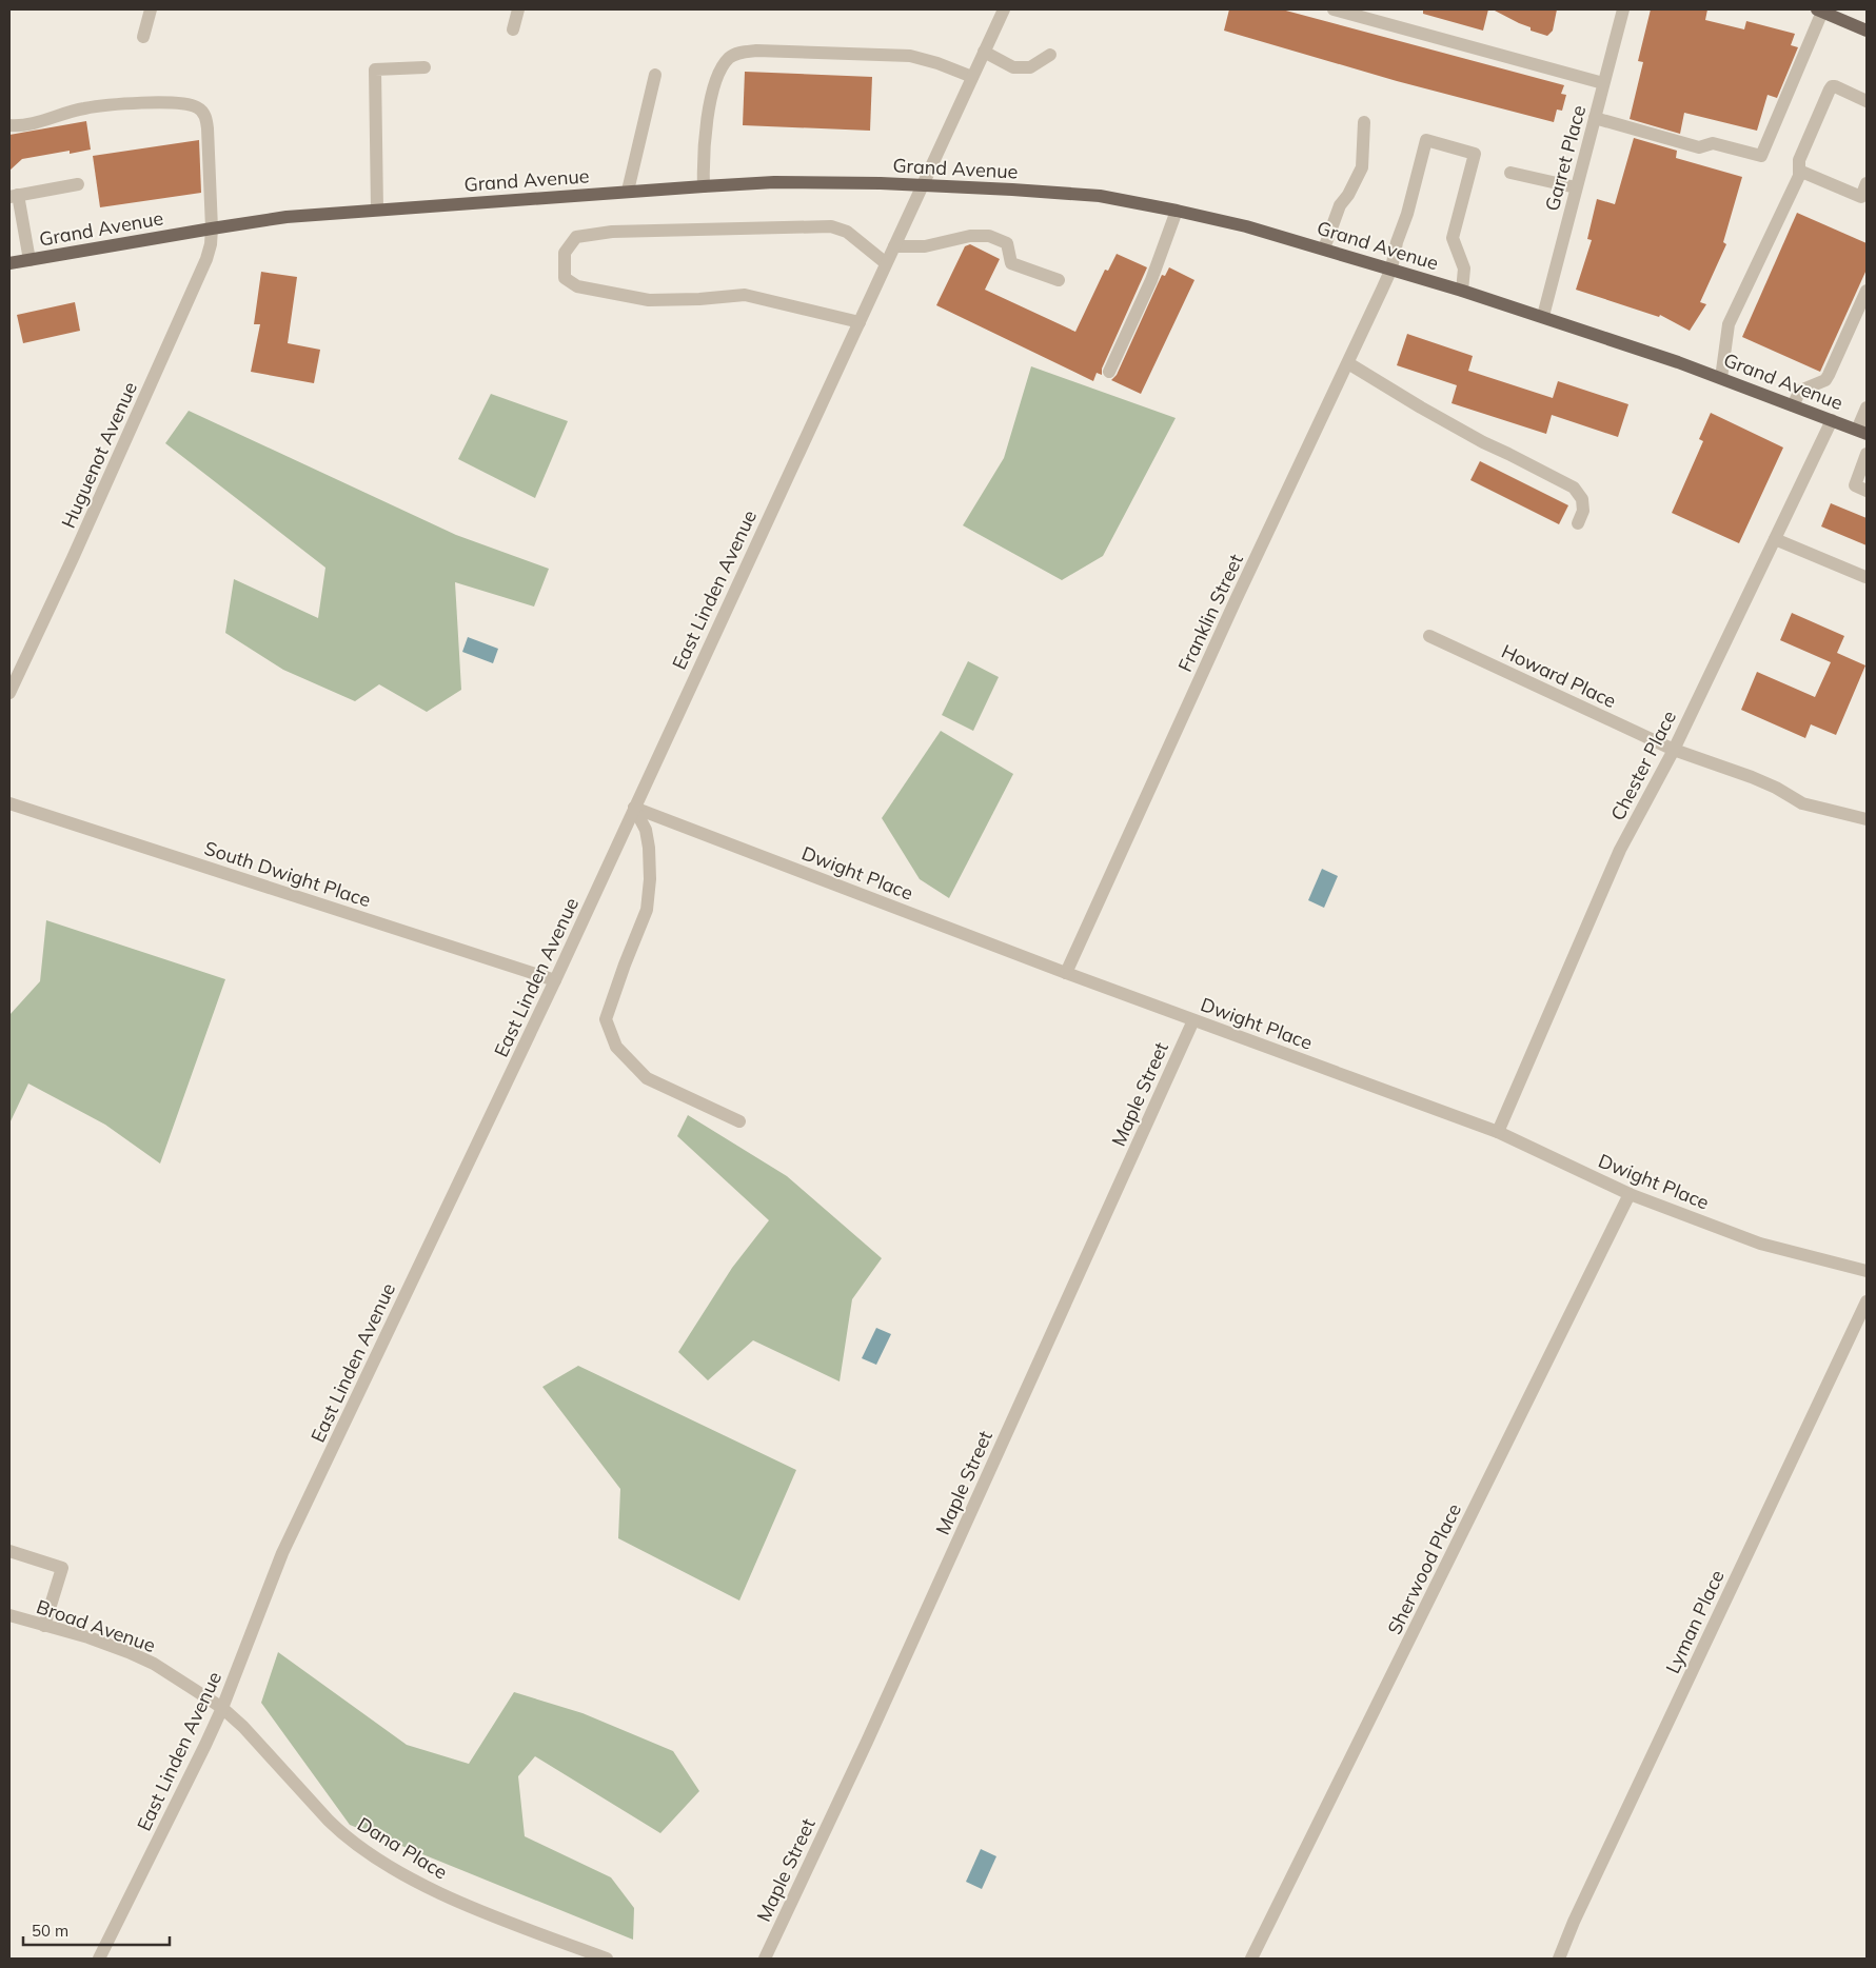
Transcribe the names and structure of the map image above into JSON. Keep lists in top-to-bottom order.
{
  "streets": {
    "main road": ["Grand Avenue"],
    "street": [
      "Garret Place",
      "Huguenot Avenue",
      "East Linden Avenue",
      "Franklin Street",
      "Howard Place",
      "Chester Place",
      "Dwight Place",
      "South Dwight Place",
      "Maple Street",
      "Sherwood Place",
      "Lyman Place",
      "Broad Avenue",
      "Dana Place"
    ]
  },
  "crossings": [
    ["Garret Place", "Grand Avenue"],
    ["Grand Avenue", "Huguenot Avenue"],
    ["Grand Avenue", "East Linden Avenue"],
    ["Grand Avenue", "Franklin Street"],
    ["Grand Avenue", "Chester Place"],
    ["East Linden Avenue", "Dwight Place"],
    ["East Linden Avenue", "South Dwight Place"],
    ["East Linden Avenue", "Broad Avenue"],
    ["East Linden Avenue", "Dana Place"],
    ["Franklin Street", "Dwight Place"],
    ["Howard Place", "Chester Place"],
    ["Chester Place", "Dwight Place"],
    ["Dwight Place", "Maple Street"],
    ["Dwight Place", "Sherwood Place"],
    ["Broad Avenue", "Dana Place"]
  ],
  "scale_bar": "50 m"
}
